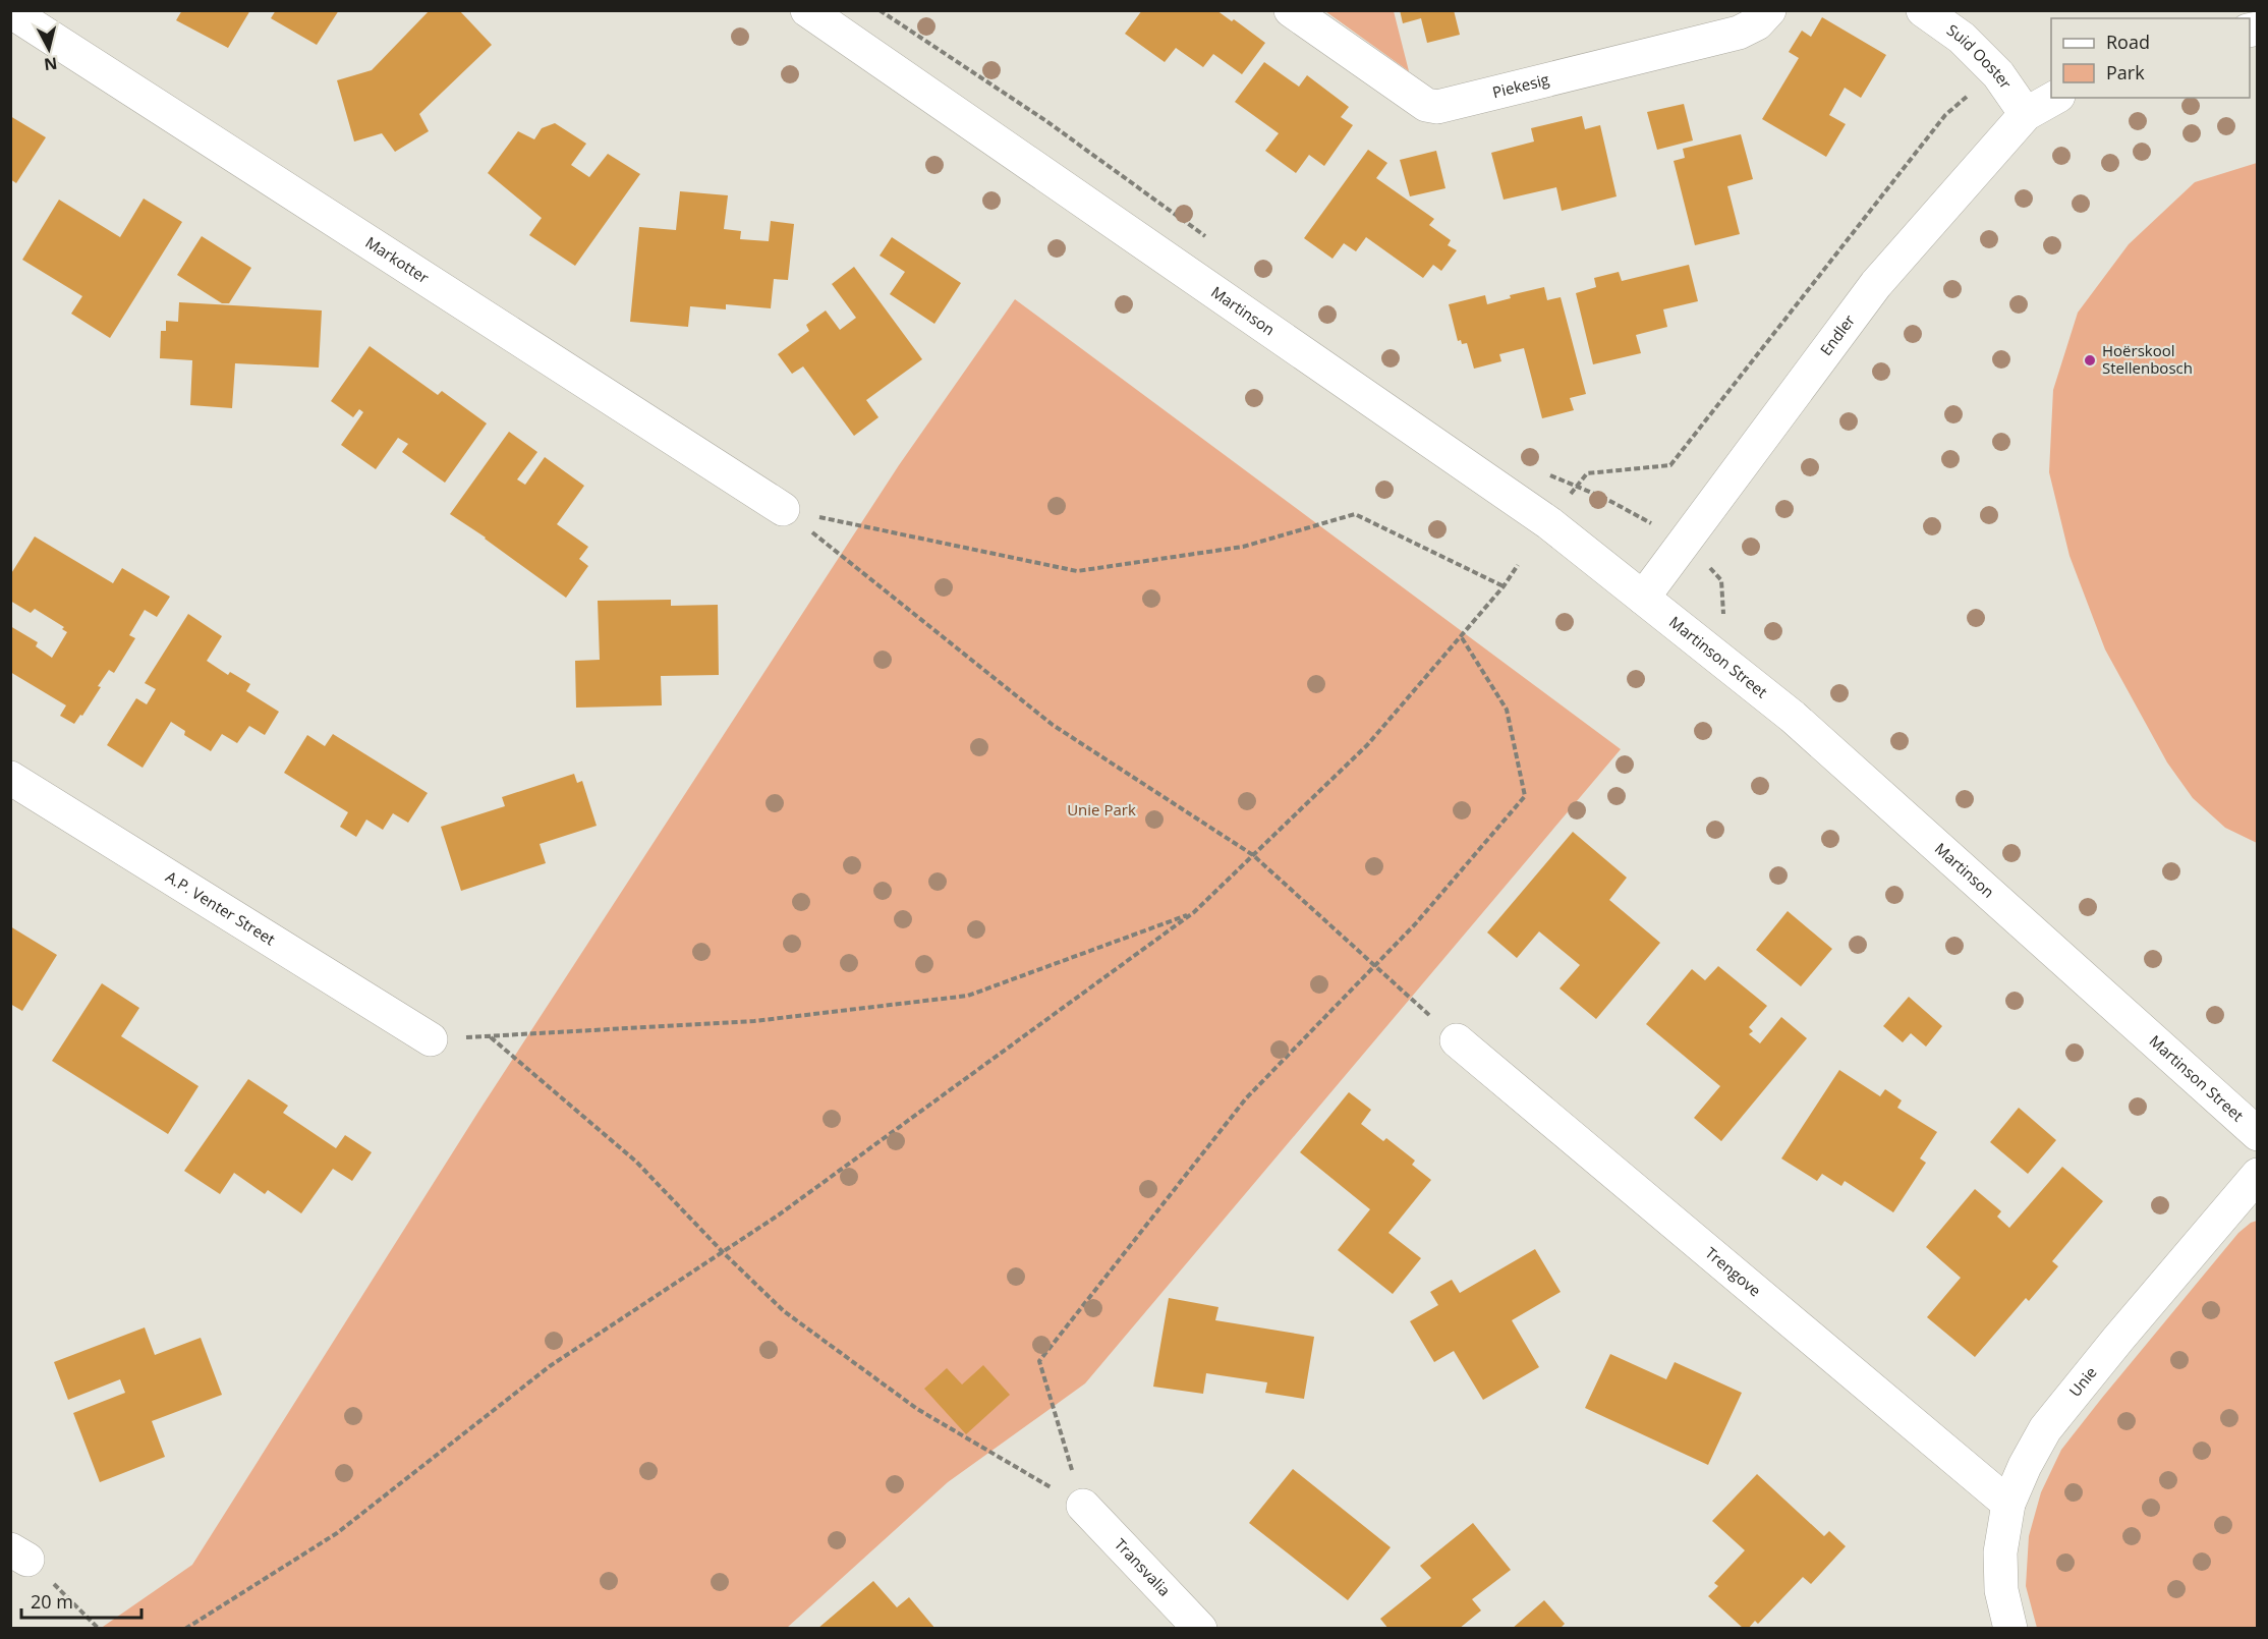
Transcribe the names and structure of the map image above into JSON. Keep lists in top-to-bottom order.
{
  "streets": {
    "street": [
      "Suid Ooster",
      "Piekesig",
      "Markotter",
      "Martinson",
      "Endler",
      "Martinson Street",
      "A.P. Venter Street",
      "Trengove",
      "Unie",
      "Transvalia"
    ]
  },
  "crossings": [
    ["Suid Ooster", "Endler"],
    ["Martinson", "Endler"],
    ["Martinson", "Martinson Street"],
    ["Endler", "Martinson Street"],
    ["Trengove", "Unie"]
  ],
  "parks": ["Unie Park"],
  "places": ["Hoërskool Stellenbosch"],
  "legend": ["Road", "Park"],
  "scale_bar": "20 m",
  "north": "bottom"
}
